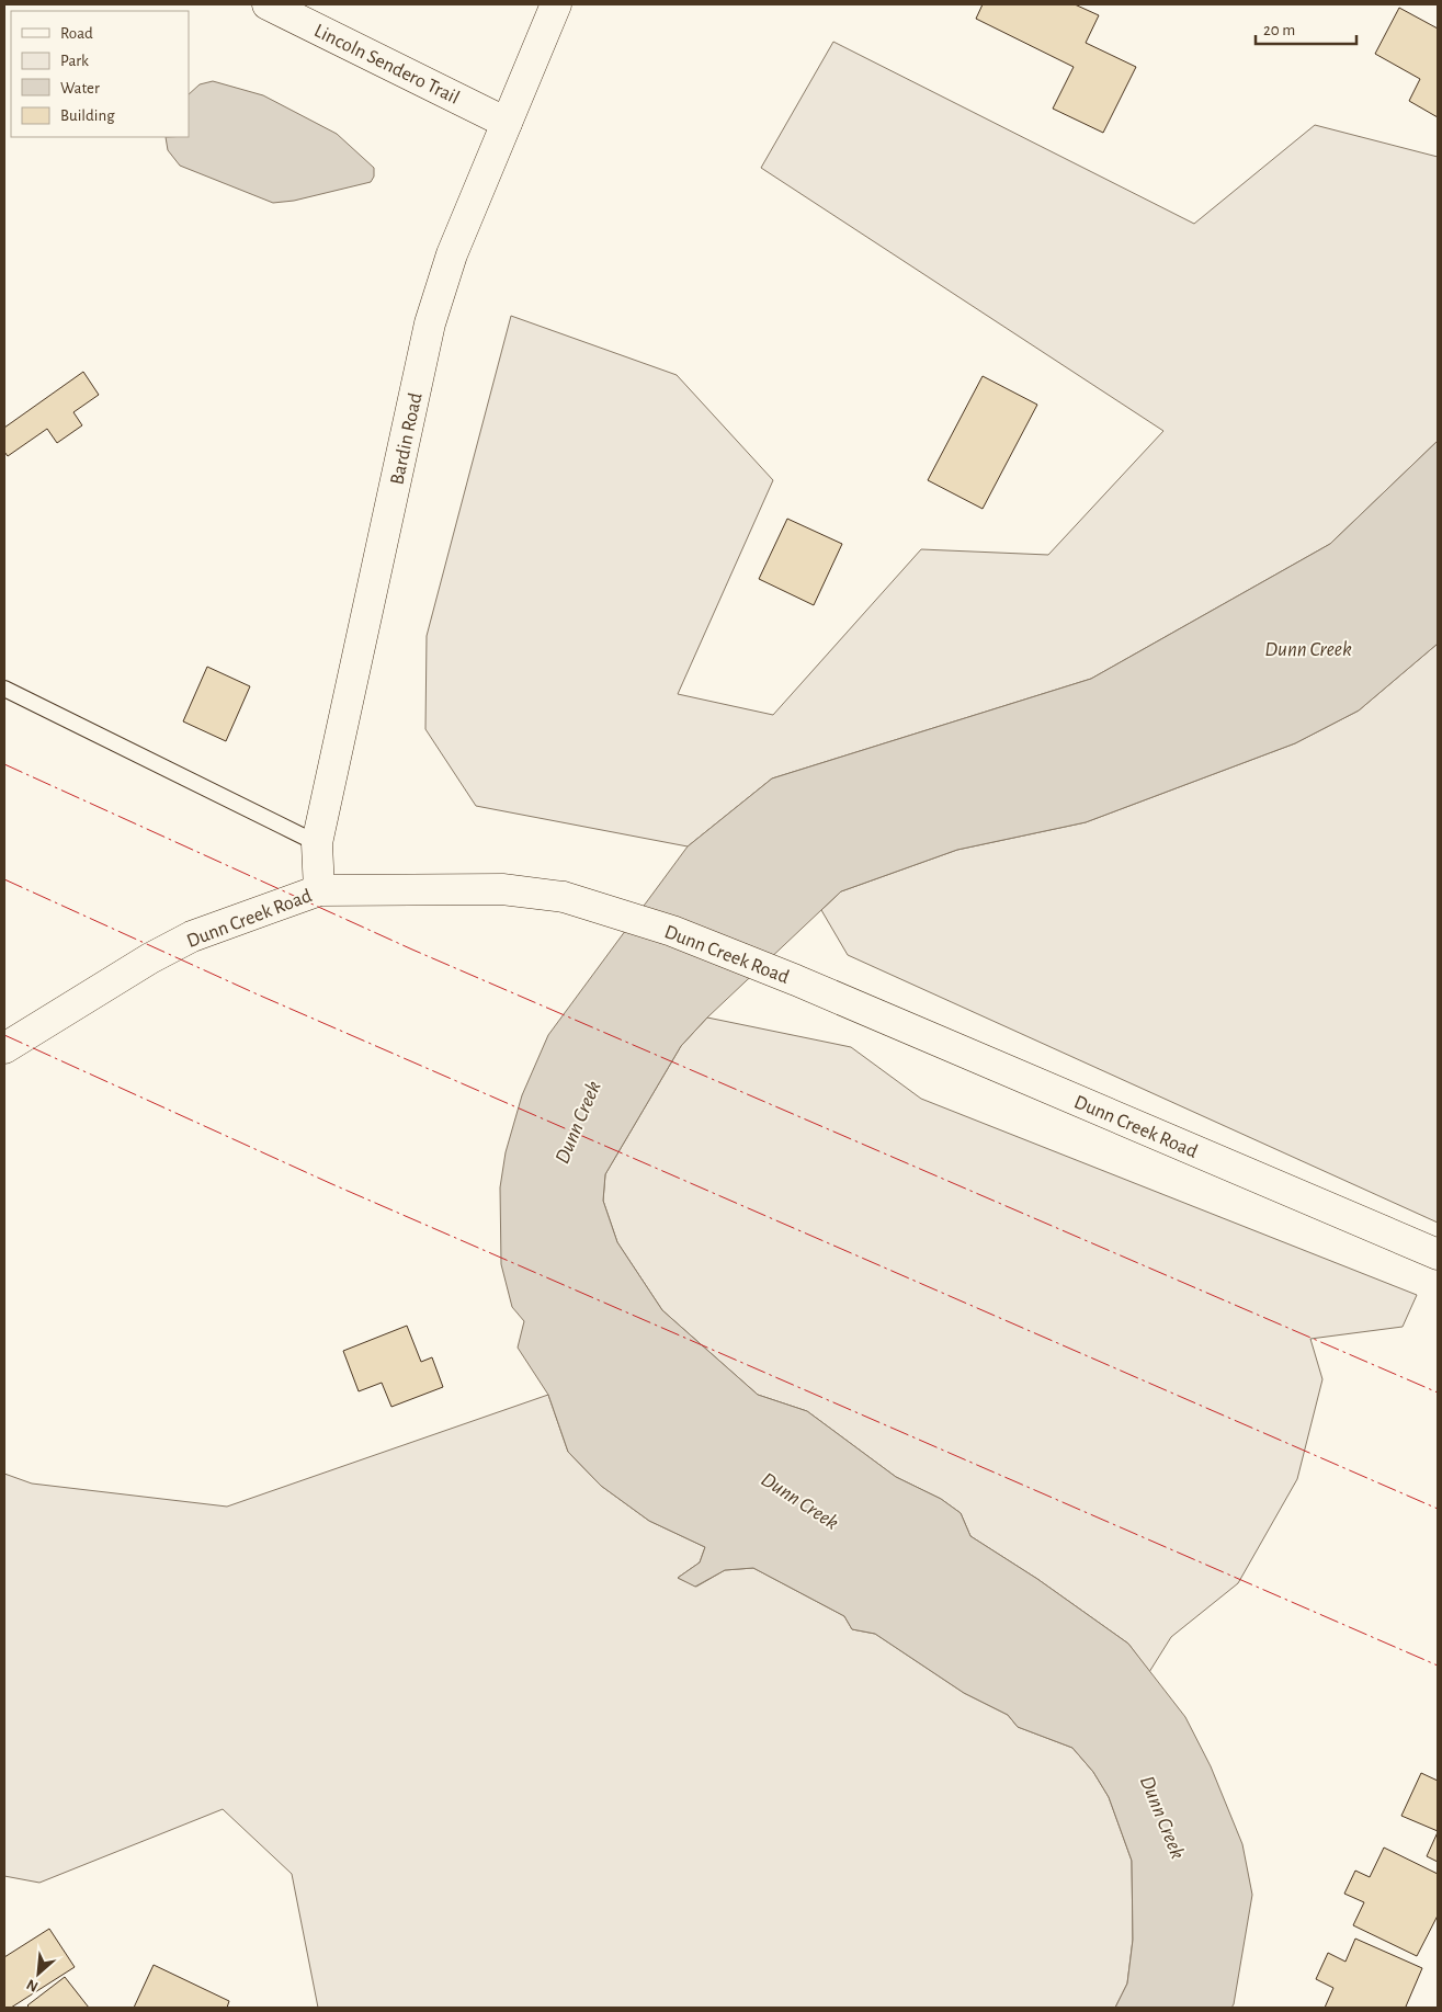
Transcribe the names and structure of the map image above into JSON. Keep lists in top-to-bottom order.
{
  "streets": {
    "street": ["Lincoln Sendero Trail", "Bardin Road", "Dunn Creek Road"]
  },
  "crossings": [
    ["Lincoln Sendero Trail", "Bardin Road"],
    ["Bardin Road", "Dunn Creek Road"]
  ],
  "water": ["Dunn Creek"],
  "legend": [
    "Road",
    "Park",
    "Water",
    "Building"
  ],
  "scale_bar": "20 m",
  "north": "bottom left"
}
